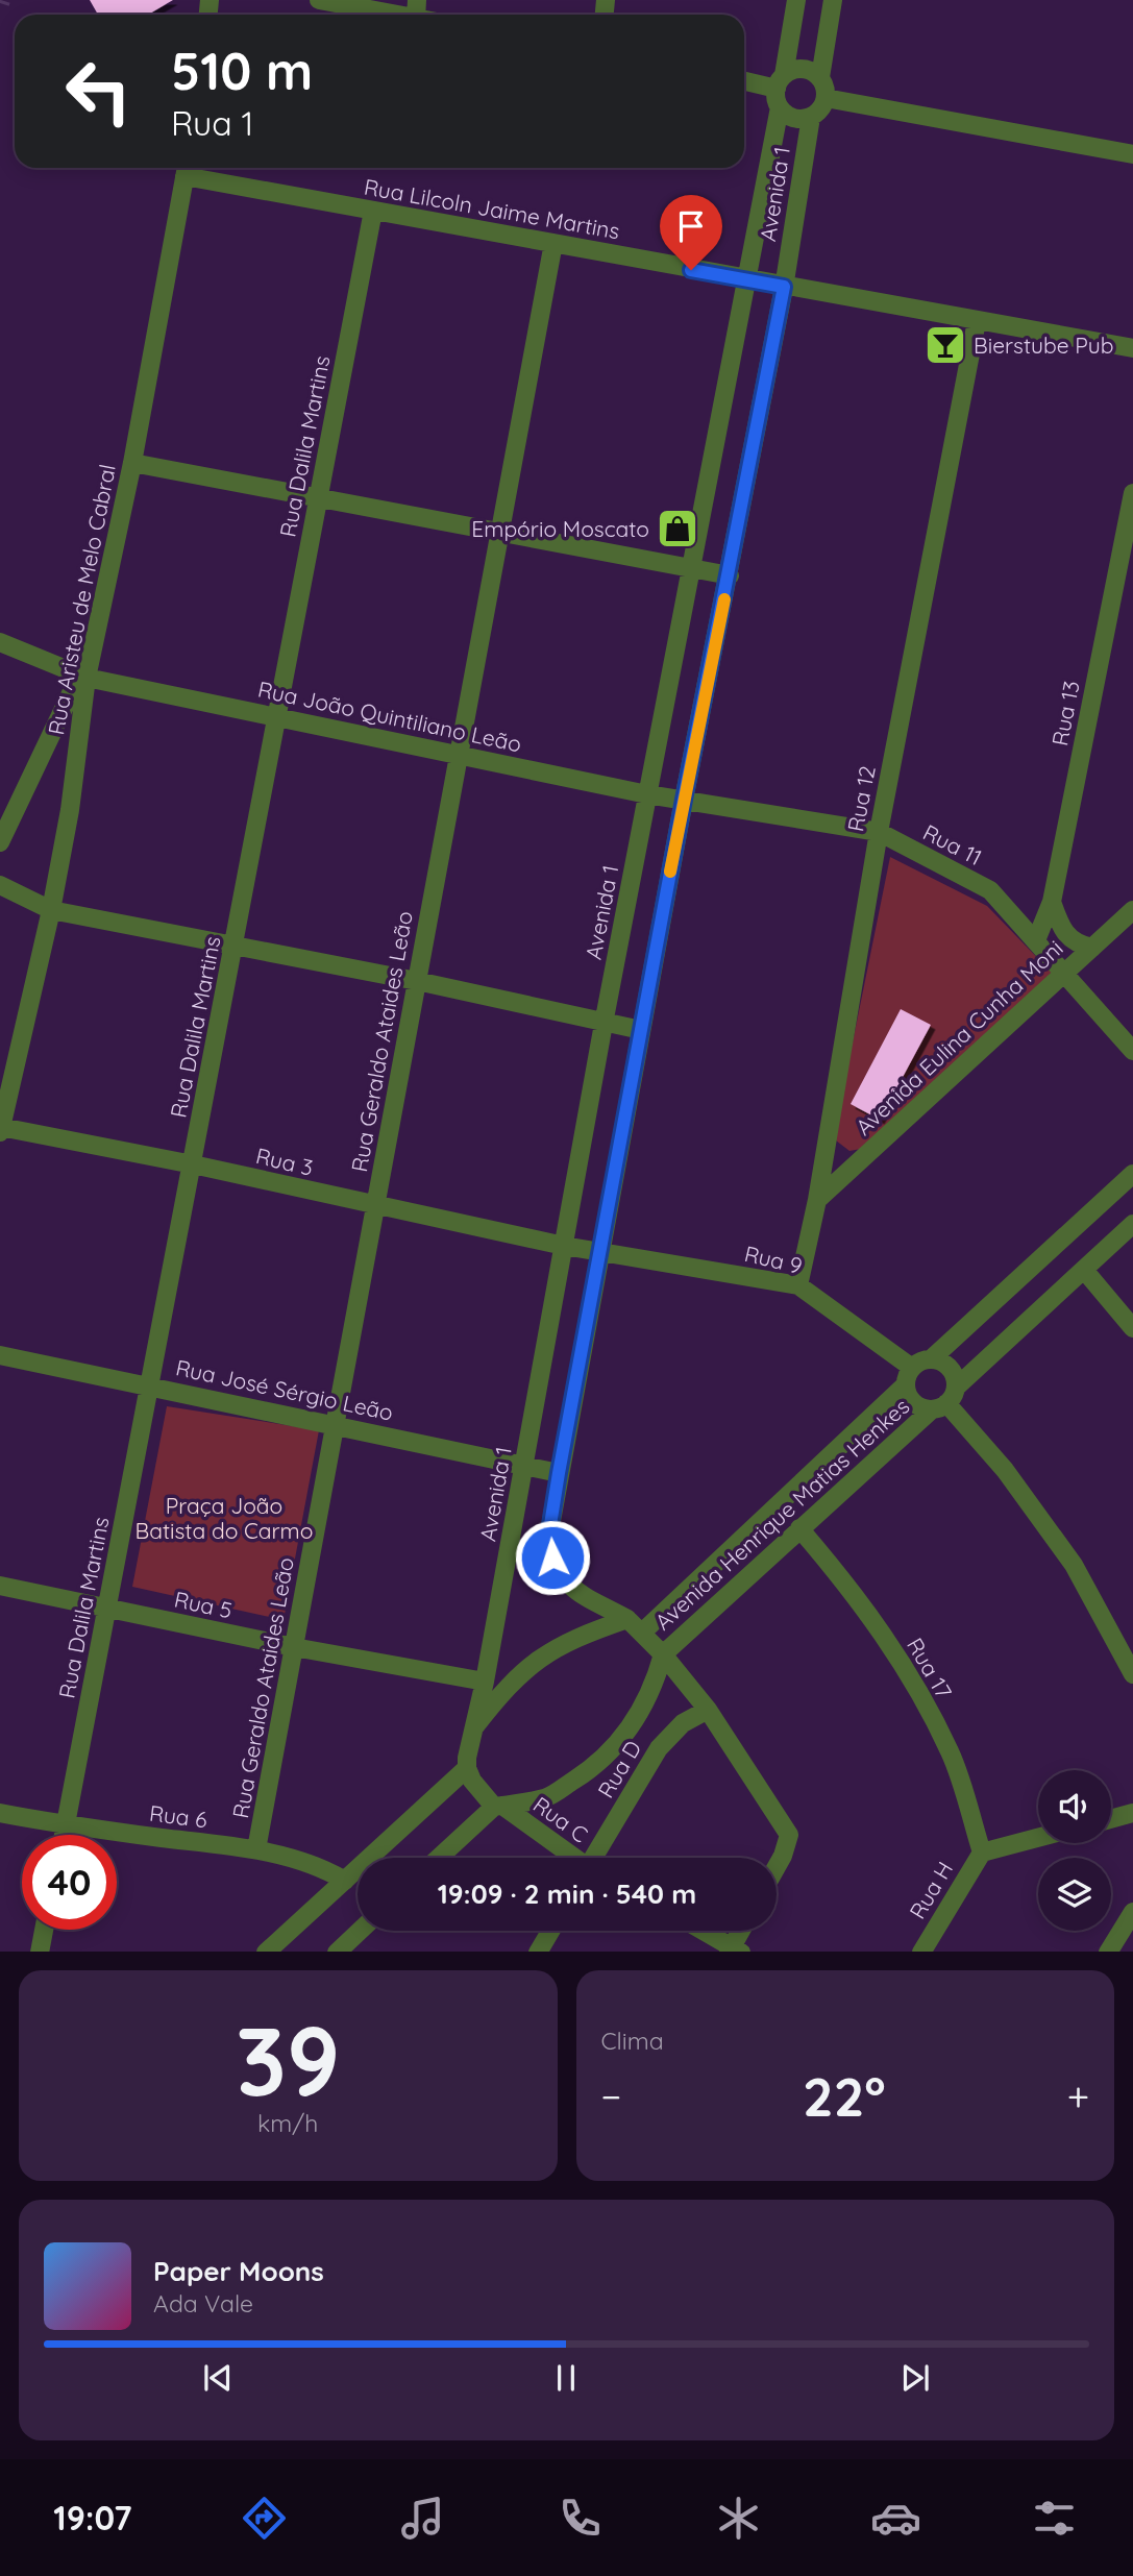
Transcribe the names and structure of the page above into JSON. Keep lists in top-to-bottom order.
{
  "streets": {
    "street": [
      "Avenida 1",
      "Rua Lilcoln Jaime Martins",
      "Rua Dalila Martins",
      "Rua Aristeu de Melo Cabral",
      "Rua 13",
      "Rua João Quintiliano Leão",
      "Rua 12",
      "Rua 11",
      "Avenida Eulina Cunha Moni",
      "Rua Geraldo Ataides Leão",
      "Rua 3",
      "Rua 9",
      "Rua José Sérgio Leão",
      "Avenida Henrique Matias Henkes",
      "Rua 5",
      "Rua 17",
      "Rua D",
      "Rua 6",
      "Rua C",
      "Rua H"
    ]
  },
  "crossings": [
    ["Avenida 1", "Rua Lilcoln Jaime Martins"],
    ["Avenida 1", "Rua João Quintiliano Leão"],
    ["Avenida 1", "Rua 11"],
    ["Avenida 1", "Rua 3"],
    ["Avenida 1", "Rua 9"],
    ["Avenida 1", "Rua José Sérgio Leão"],
    ["Avenida 1", "Avenida Henrique Matias Henkes"],
    ["Avenida 1", "Rua 5"],
    ["Avenida 1", "Rua C"],
    ["Rua Lilcoln Jaime Martins", "Rua Dalila Martins"],
    ["Rua Lilcoln Jaime Martins", "Rua Aristeu de Melo Cabral"],
    ["Rua Lilcoln Jaime Martins", "Rua Geraldo Ataides Leão"],
    ["Rua Dalila Martins", "Rua João Quintiliano Leão"],
    ["Rua Dalila Martins", "Rua 3"],
    ["Rua Dalila Martins", "Rua José Sérgio Leão"],
    ["Rua Dalila Martins", "Rua 5"],
    ["Rua Dalila Martins", "Rua 6"],
    ["Rua Aristeu de Melo Cabral", "Rua João Quintiliano Leão"],
    ["Rua Aristeu de Melo Cabral", "Rua 3"],
    ["Rua 13", "Rua 11"],
    ["Rua João Quintiliano Leão", "Rua 11"],
    ["Rua João Quintiliano Leão", "Rua Geraldo Ataides Leão"],
    ["Rua 12", "Rua 11"],
    ["Rua 12", "Avenida Eulina Cunha Moni"],
    ["Rua 12", "Rua 9"],
    ["Rua 11", "Avenida Eulina Cunha Moni"],
    ["Rua Geraldo Ataides Leão", "Rua 3"],
    ["Rua Geraldo Ataides Leão", "Rua José Sérgio Leão"],
    ["Rua Geraldo Ataides Leão", "Rua 5"],
    ["Rua Geraldo Ataides Leão", "Rua 6"],
    ["Rua 3", "Rua 9"],
    ["Rua 9", "Avenida Henrique Matias Henkes"],
    ["Avenida Henrique Matias Henkes", "Rua 17"],
    ["Rua 17", "Rua H"]
  ],
  "parks": ["Praça João Batista do Carmo"],
  "places": {
    "bar": ["Bierstube Pub"],
    "shop": ["Empório Moscato"]
  },
  "page": {
    "turn": ["510 m", "Rua 1"],
    "limit": "40",
    "trip": "19:09 · 2 min · 540 m",
    "tile": [
      ["39", "km/h"],
      "Clima"
    ],
    "heat": ["−", "22°", "+"],
    "song": ["Paper Moons", "Ada Vale"],
    "tabs": "19:07"
  }
}
